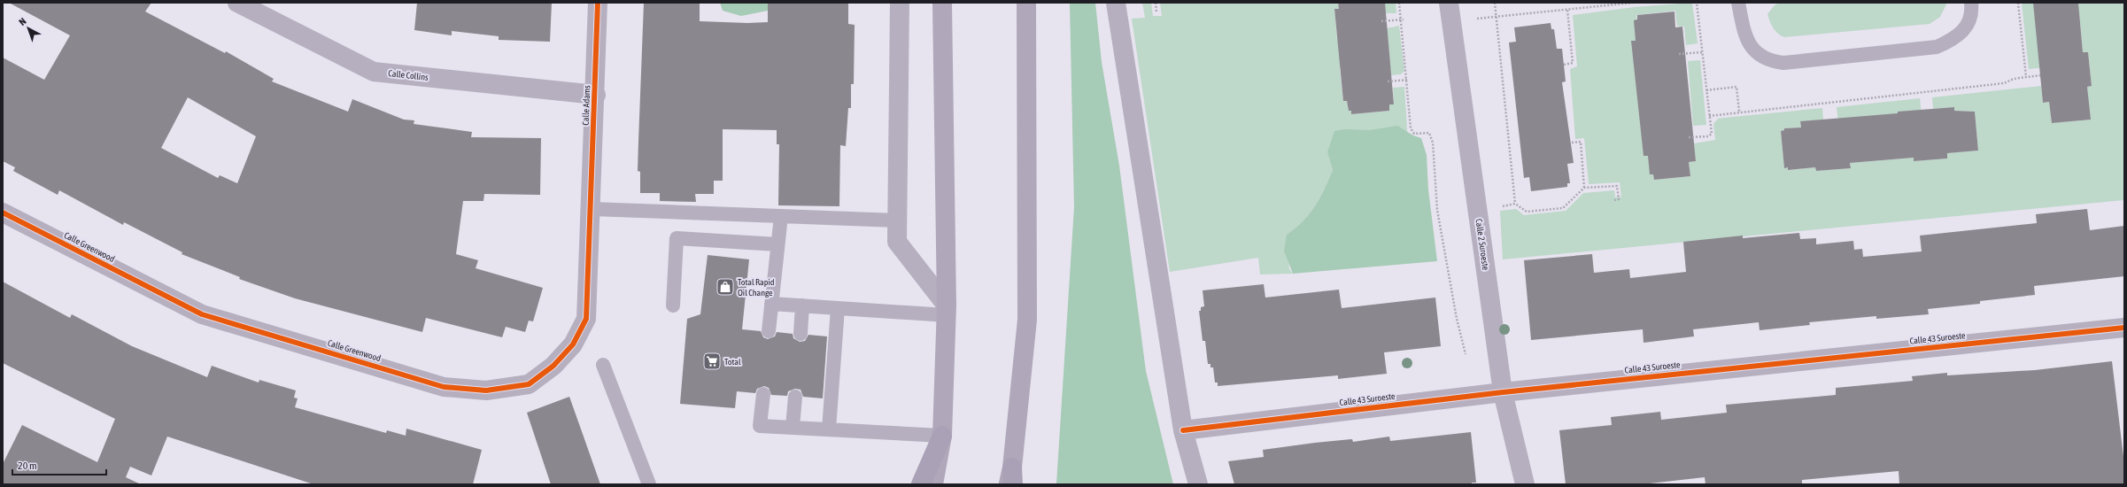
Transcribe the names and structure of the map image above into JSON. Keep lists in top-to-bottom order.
{
  "streets": {
    "street": [
      "Calle Collins",
      "Calle Adams",
      "Calle 2 Suroeste",
      "Calle Greenwood",
      "Calle 43 Suroeste"
    ]
  },
  "crossings": [
    ["Calle Collins", "Calle Adams"],
    ["Calle Adams", "Calle Greenwood"],
    ["Calle 2 Suroeste", "Calle 43 Suroeste"]
  ],
  "places": {
    "shop": ["Total Rapid Oil Change"],
    "supermarket": ["Total"]
  },
  "scale_bar": "20 m",
  "north": "top left"
}
